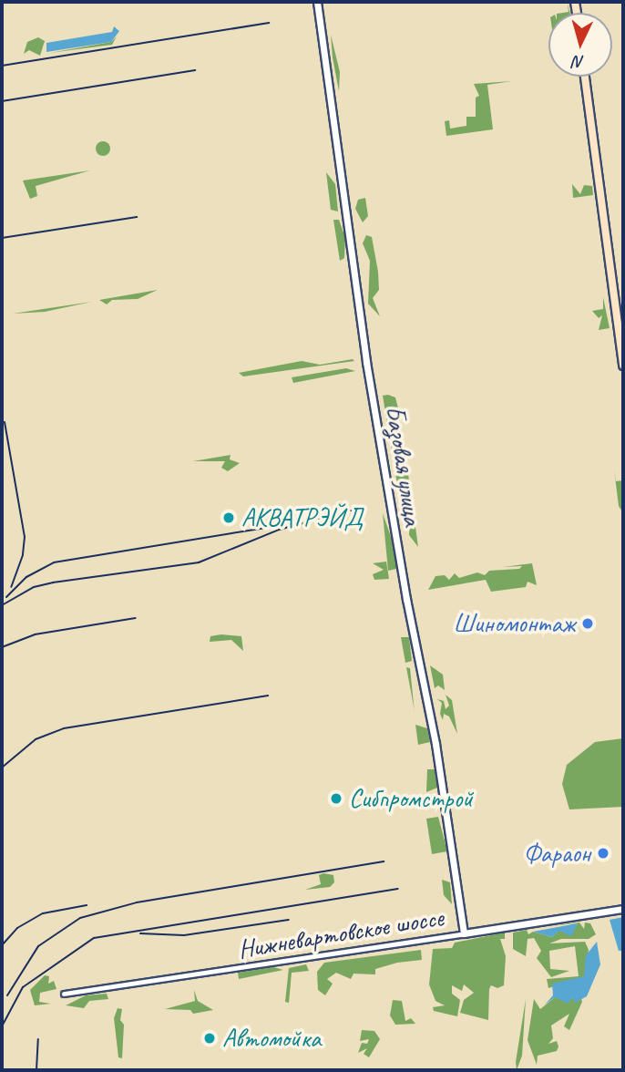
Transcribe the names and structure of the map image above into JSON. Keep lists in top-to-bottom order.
{
  "streets": {
    "street": ["Базовая улица", "Нижневартовское шоссе"]
  },
  "crossings": [
    ["Базовая улица", "Нижневартовское шоссе"]
  ],
  "places": [
    "АКВАТРЭЙД",
    "Шиномонтаж",
    "Сибпромстрой",
    "Фараон",
    "Автомойка"
  ],
  "north": "bottom"
}
